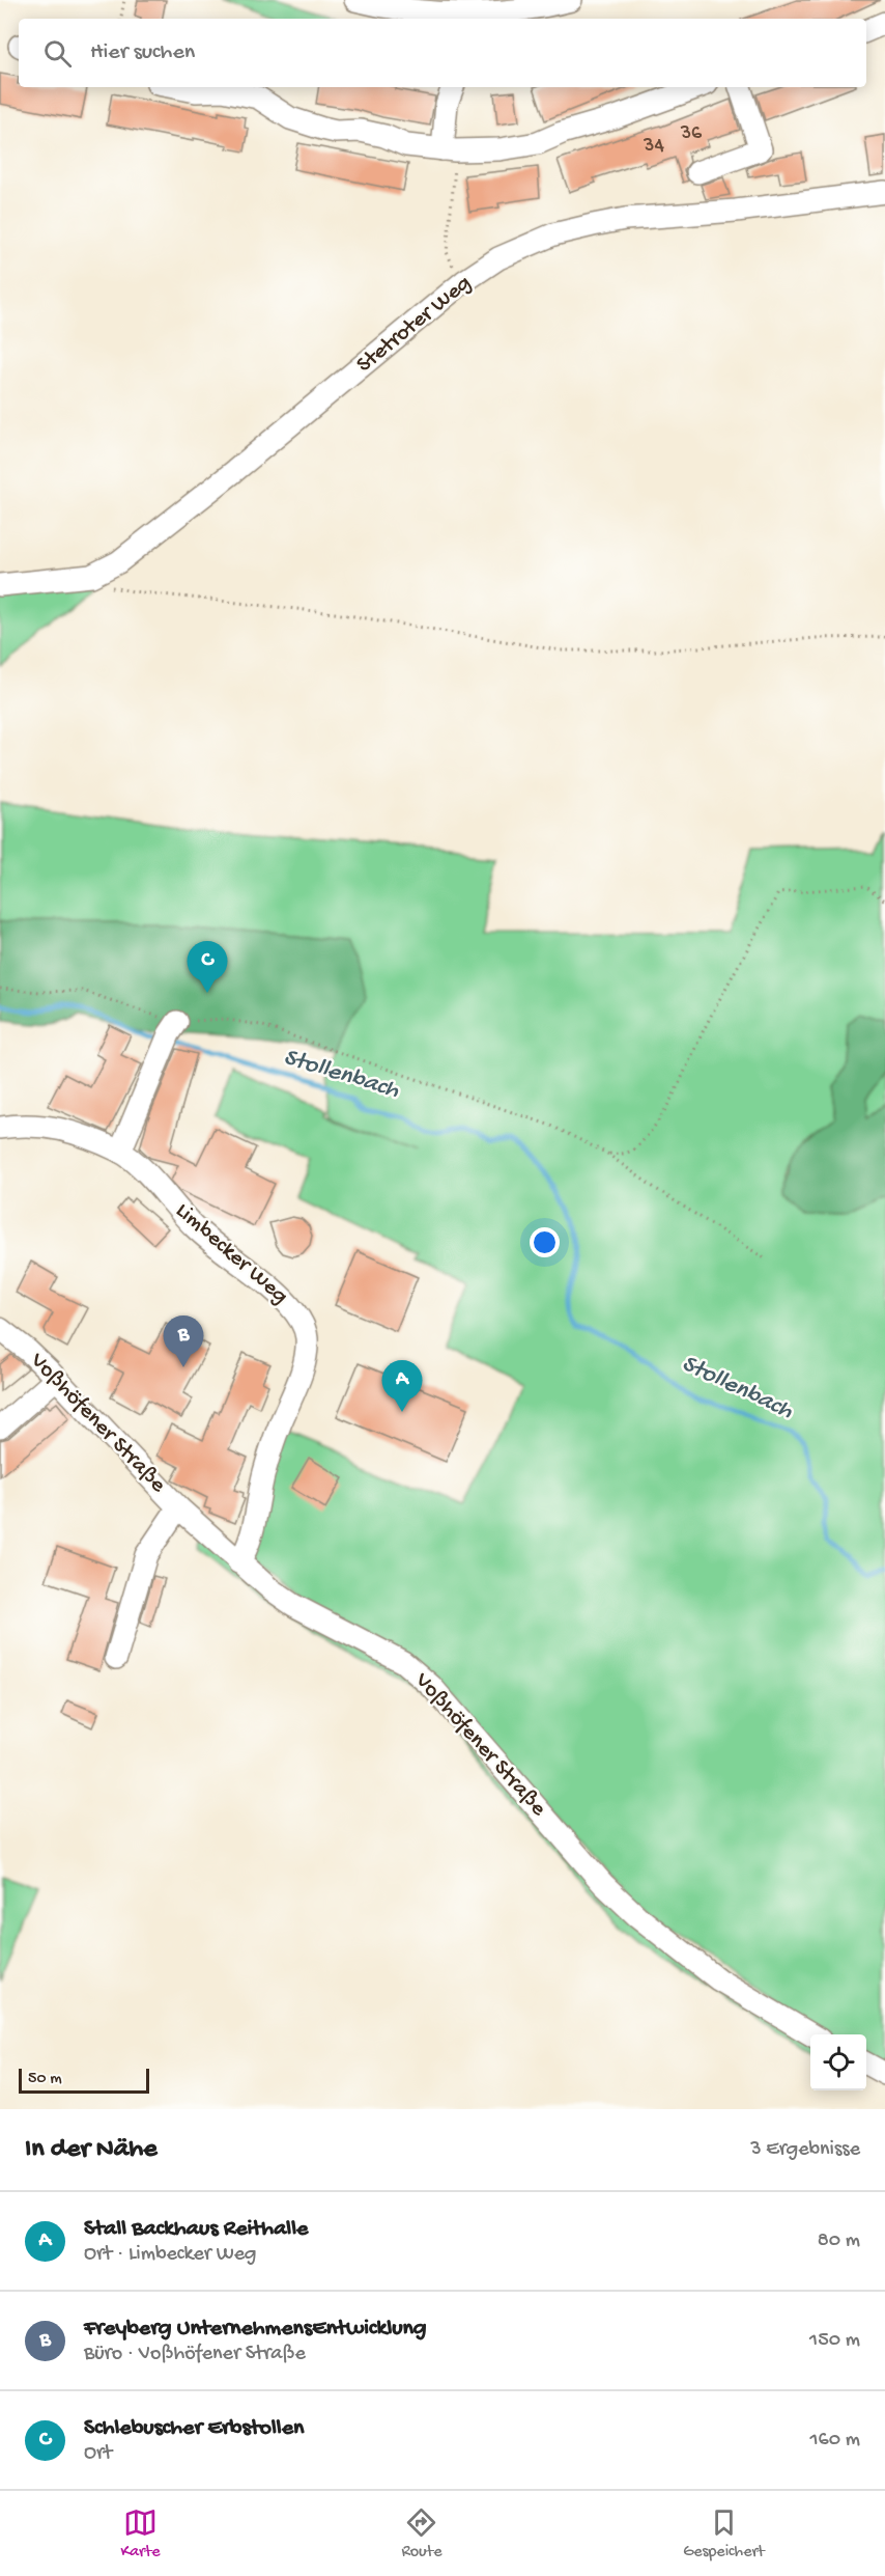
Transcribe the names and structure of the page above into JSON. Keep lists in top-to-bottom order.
{
  "streets": {
    "street": ["Stetroter Weg", "Limbecker Weg", "Voßhöfener Straße"]
  },
  "crossings": [
    ["Limbecker Weg", "Voßhöfener Straße"]
  ],
  "water": ["Stollenbach"],
  "house_numbers": ["36", "34"],
  "scale_bar": "50 m",
  "page": {
    "search": "Hier suchen",
    "pins": ["C", "B", "A"],
    "scale": "50 m",
    "heading": ["In der Nähe", "3 Ergebnisse"],
    "list": [
      {
        "mark": "A",
        "name": "Stall Backhaus Reithalle",
        "note": "Ort · Limbecker Weg",
        "value": "80 m"
      },
      {
        "mark": "B",
        "name": "Freyberg UnternehmensEntwicklung",
        "note": "Büro · Voßhöfener Straße",
        "value": "150 m"
      },
      {
        "mark": "C",
        "name": "Schlebuscher Erbstollen",
        "note": "Ort",
        "value": "160 m"
      }
    ],
    "nav": ["Karte", "Route", "Gespeichert"]
  }
}
